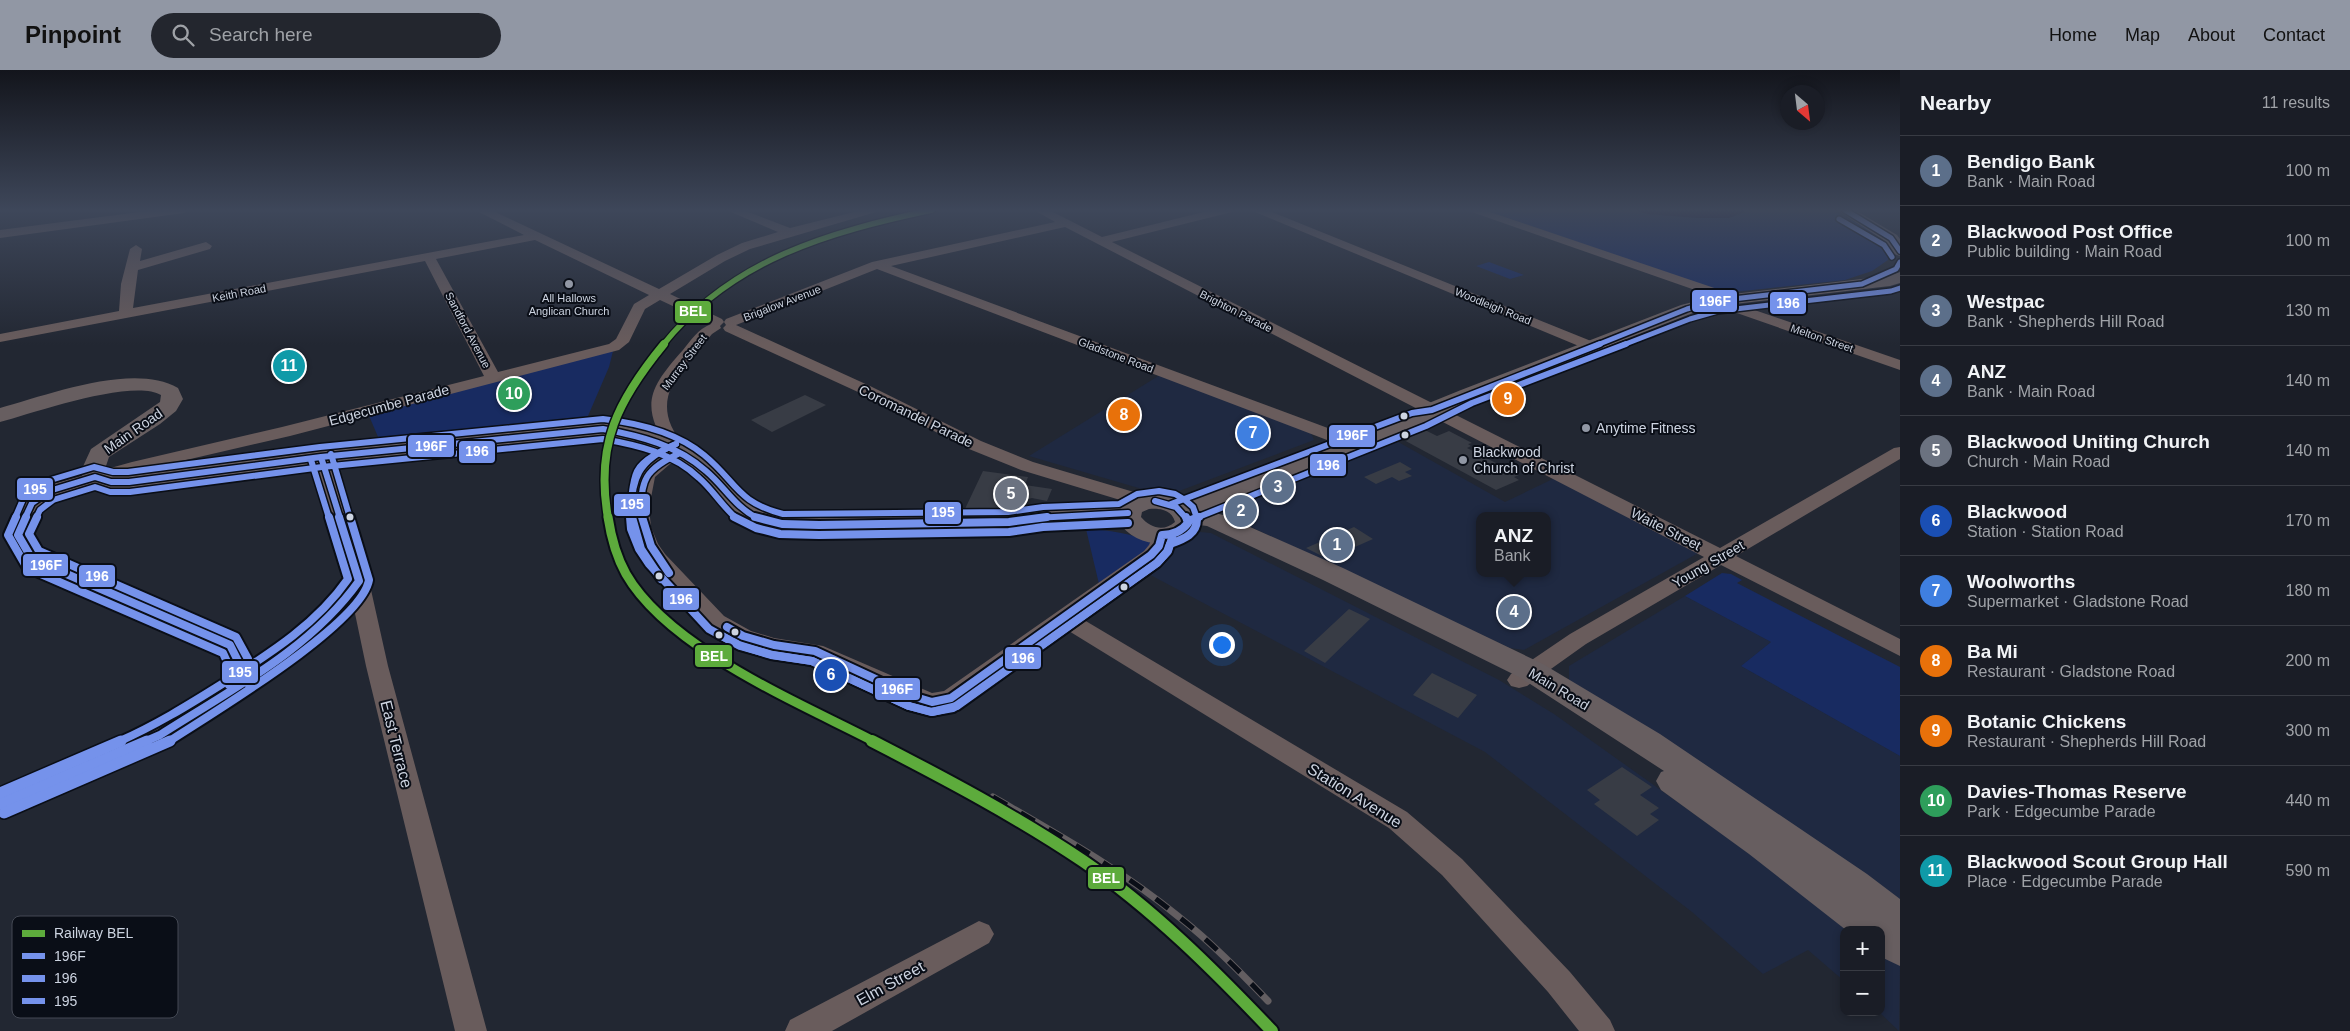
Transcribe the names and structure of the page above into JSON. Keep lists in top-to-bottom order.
{
  "streets": {
    "main road": ["Main Road"],
    "street": [
      "Keith Road",
      "Brigalow Avenue",
      "Woodleigh Road",
      "Brighton Parade",
      "Sandford Avenue",
      "Melton Street",
      "Gladstone Road",
      "Murray Street",
      "Edgecumbe Parade",
      "Coromandel Parade",
      "Waite Street",
      "Young Street",
      "East Terrace",
      "Station Avenue",
      "Elm Street"
    ]
  },
  "crossings": [
    ["Keith Road", "Sandford Avenue"],
    ["Brigalow Avenue", "Gladstone Road"],
    ["Brigalow Avenue", "Murray Street"],
    ["Brigalow Avenue", "Coromandel Parade"],
    ["Brighton Parade", "Waite Street"],
    ["Sandford Avenue", "Edgecumbe Parade"],
    ["Murray Street", "Coromandel Parade"],
    ["Edgecumbe Parade", "Coromandel Parade"],
    ["Edgecumbe Parade", "Main Road"],
    ["Main Road", "Young Street"],
    ["Waite Street", "Young Street"]
  ],
  "places": ["All Hallows Anglican Church", "Anytime Fitness", "Blackwood Church of Christ"],
  "lines": [
    "rail line BEL",
    "transit line 196",
    "transit line 196F",
    "transit line 195"
  ],
  "legend": [
    "Railway BEL",
    "196F",
    "196",
    "195"
  ],
  "north": "bottom right",
  "page": {
    "header": "Pinpoint",
    "search": "Search here",
    "nav": [
      "Home",
      "Map",
      "About",
      "Contact"
    ],
    "heading": ["Nearby", "11 results"],
    "list": [
      {
        "mark": "1",
        "name": "Bendigo Bank",
        "note": "Bank · Main Road",
        "value": "100 m"
      },
      {
        "mark": "2",
        "name": "Blackwood Post Office",
        "note": "Public building · Main Road",
        "value": "100 m"
      },
      {
        "mark": "3",
        "name": "Westpac",
        "note": "Bank · Shepherds Hill Road",
        "value": "130 m"
      },
      {
        "mark": "4",
        "name": "ANZ",
        "note": "Bank · Main Road",
        "value": "140 m"
      },
      {
        "mark": "5",
        "name": "Blackwood Uniting Church",
        "note": "Church · Main Road",
        "value": "140 m"
      },
      {
        "mark": "6",
        "name": "Blackwood",
        "note": "Station · Station Road",
        "value": "170 m"
      },
      {
        "mark": "7",
        "name": "Woolworths",
        "note": "Supermarket · Gladstone Road",
        "value": "180 m"
      },
      {
        "mark": "8",
        "name": "Ba Mi",
        "note": "Restaurant · Gladstone Road",
        "value": "200 m"
      },
      {
        "mark": "9",
        "name": "Botanic Chickens",
        "note": "Restaurant · Shepherds Hill Road",
        "value": "300 m"
      },
      {
        "mark": "10",
        "name": "Davies-Thomas Reserve",
        "note": "Park · Edgecumbe Parade",
        "value": "440 m"
      },
      {
        "mark": "11",
        "name": "Blackwood Scout Group Hall",
        "note": "Place · Edgecumbe Parade",
        "value": "590 m"
      }
    ],
    "pins": [
      "11",
      "10",
      "9",
      "8",
      "7",
      "3",
      "5",
      "2",
      "1",
      "4",
      "6"
    ],
    "popup": ["ANZ", "Bank"],
    "map_buttons": ["+", "−"]
  }
}
